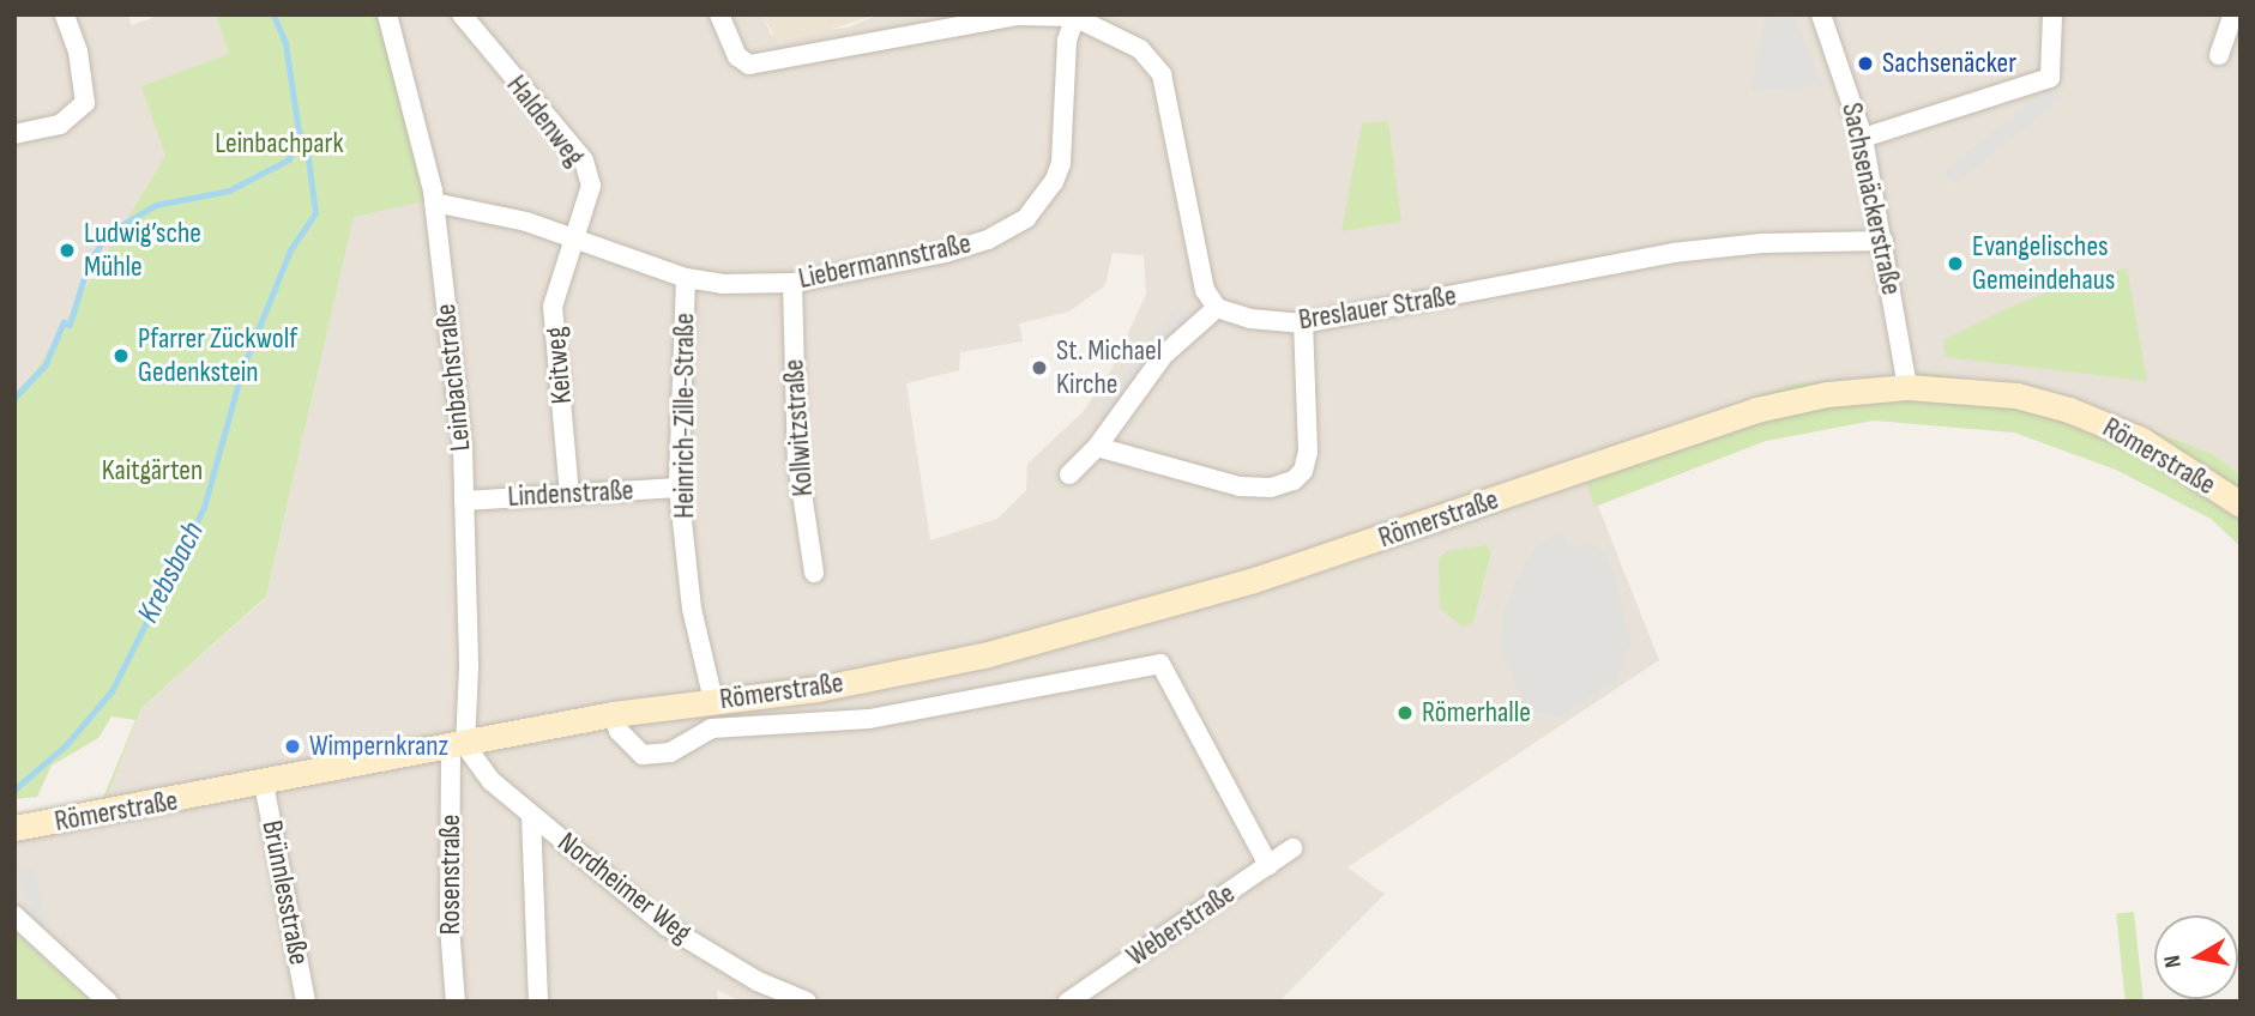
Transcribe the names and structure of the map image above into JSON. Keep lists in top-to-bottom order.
{
  "streets": {
    "main road": ["Römerstraße"],
    "street": [
      "Haldenweg",
      "Sachsenäckerstraße",
      "Liebermannstraße",
      "Breslauer Straße",
      "Keitweg",
      "Leinbachstraße",
      "Heinrich-Zille-Straße",
      "Kollwitzstraße",
      "Lindenstraße",
      "Rosenstraße",
      "Nordheimer Weg",
      "Brünnlesstraße",
      "Weberstraße"
    ]
  },
  "crossings": [
    ["Haldenweg", "Liebermannstraße"],
    ["Haldenweg", "Keitweg"],
    ["Sachsenäckerstraße", "Breslauer Straße"],
    ["Sachsenäckerstraße", "Römerstraße"],
    ["Liebermannstraße", "Keitweg"],
    ["Liebermannstraße", "Leinbachstraße"],
    ["Liebermannstraße", "Heinrich-Zille-Straße"],
    ["Liebermannstraße", "Kollwitzstraße"],
    ["Keitweg", "Lindenstraße"],
    ["Leinbachstraße", "Römerstraße"],
    ["Leinbachstraße", "Lindenstraße"],
    ["Leinbachstraße", "Rosenstraße"],
    ["Leinbachstraße", "Nordheimer Weg"],
    ["Heinrich-Zille-Straße", "Römerstraße"],
    ["Heinrich-Zille-Straße", "Lindenstraße"],
    ["Römerstraße", "Rosenstraße"],
    ["Römerstraße", "Nordheimer Weg"],
    ["Römerstraße", "Brünnlesstraße"],
    ["Römerstraße", "Weberstraße"],
    ["Rosenstraße", "Nordheimer Weg"]
  ],
  "water": ["Krebsbach"],
  "parks": ["Leinbachpark", "Kaitgärten"],
  "places": [
    "Sachsenäcker",
    "Ludwig’sche Mühle",
    "Evangelisches Gemeindehaus",
    "Pfarrer Zückwolf Gedenkstein",
    "St. Michael Kirche",
    "Römerhalle",
    "Wimpernkranz"
  ],
  "north": "left"
}
